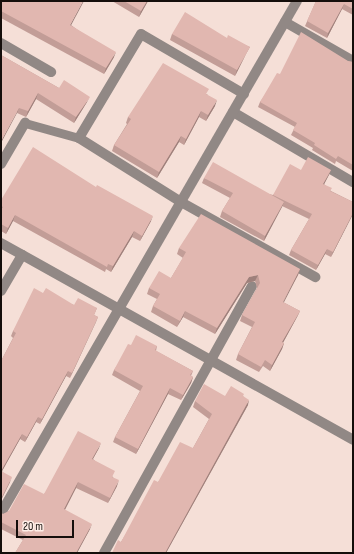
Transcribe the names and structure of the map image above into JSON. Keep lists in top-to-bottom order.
{
  "scale_bar": "20 m"
}
